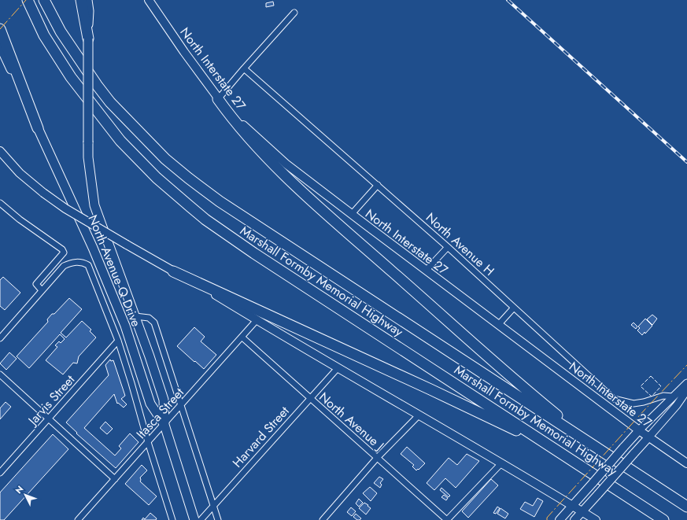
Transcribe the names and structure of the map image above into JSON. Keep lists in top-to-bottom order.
{
  "streets": {
    "highway": ["Marshall Formby Memorial Highway"],
    "main road": ["North Interstate 27", "North Avenue Q Drive"],
    "street": [
      "North Avenue H",
      "Jarvis Street",
      "Itasca Street",
      "North Avenue J",
      "Harvard Street"
    ]
  },
  "crossings": [
    ["North Avenue Q Drive", "Jarvis Street"],
    ["North Avenue Q Drive", "Itasca Street"],
    ["North Avenue Q Drive", "Harvard Street"],
    ["Itasca Street", "North Avenue J"],
    ["North Avenue J", "Harvard Street"]
  ],
  "north": "top left"
}
